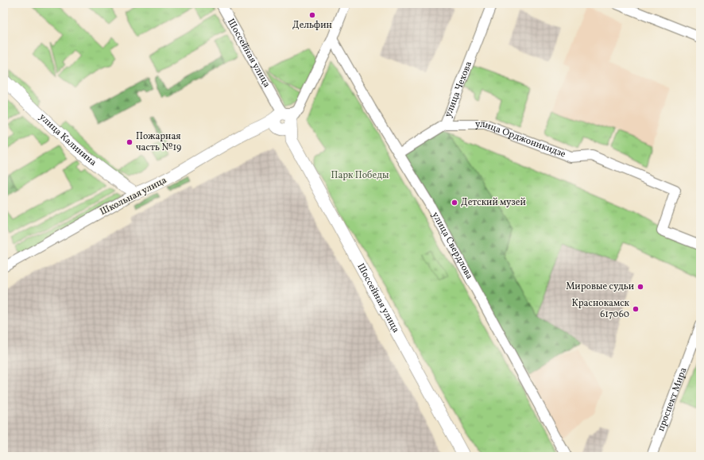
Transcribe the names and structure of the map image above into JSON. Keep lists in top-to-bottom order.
{
  "streets": {
    "main road": ["Шоссейная улица", "улица Калинина", "Школьная улица"],
    "street": [
      "улица Чехова",
      "улица Орджоникидзе",
      "улица Свердлова",
      "проспект Мира"
    ]
  },
  "crossings": [
    ["Шоссейная улица", "Школьная улица"],
    ["улица Чехова", "улица Орджоникидзе"],
    ["улица Чехова", "улица Свердлова"],
    ["улица Калинина", "Школьная улица"]
  ],
  "parks": ["Парк Победы"],
  "places": [
    "Дельфин",
    "Пожарная часть №19",
    "Детский музей",
    "Мировые судьи",
    "Краснокамск 617060"
  ]
}
